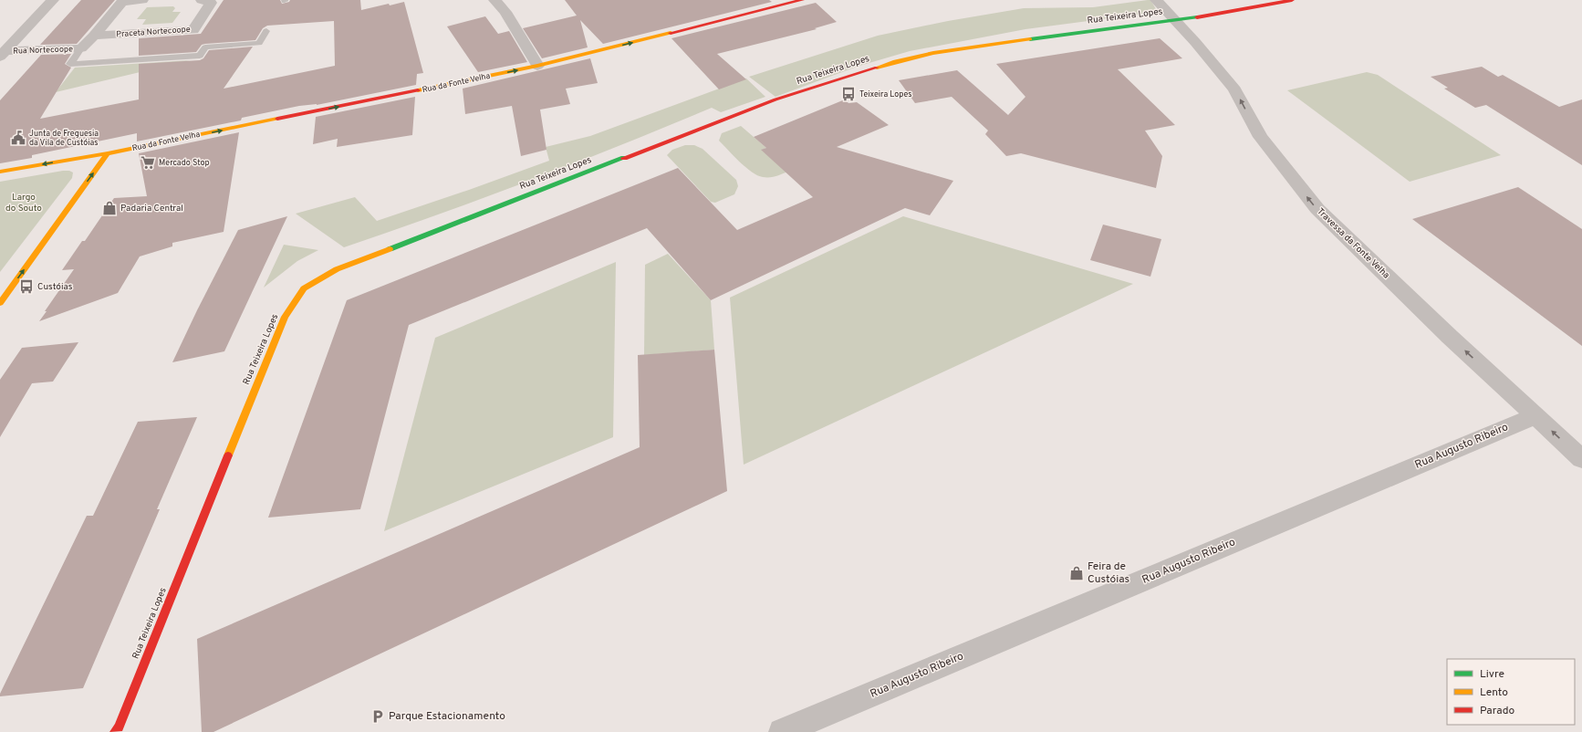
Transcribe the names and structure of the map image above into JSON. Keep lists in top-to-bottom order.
{
  "streets": {
    "street": [
      "Rua Teixeira Lopes",
      "Praceta Nortecoope",
      "Rua Nortecoope",
      "Rua da Fonte Velha",
      "Travessa da Fonte Velha",
      "Rua Augusto Ribeiro"
    ]
  },
  "crossings": [
    ["Rua Teixeira Lopes", "Travessa da Fonte Velha"],
    ["Praceta Nortecoope", "Rua Nortecoope"],
    ["Travessa da Fonte Velha", "Rua Augusto Ribeiro"]
  ],
  "one_way": ["Rua da Fonte Velha", "Travessa da Fonte Velha"],
  "parks": ["Largo do Souto"],
  "places": {
    "bus stop": ["Teixeira Lopes", "Custóias"],
    "public building": ["Junta de Freguesia da Vila de Custóias"],
    "supermarket": ["Mercado Stop"],
    "shop": ["Padaria Central", "Feira de Custóias"],
    "parking": ["Parque Estacionamento"]
  },
  "legend": ["Livre", "Lento", "Parado"]
}
